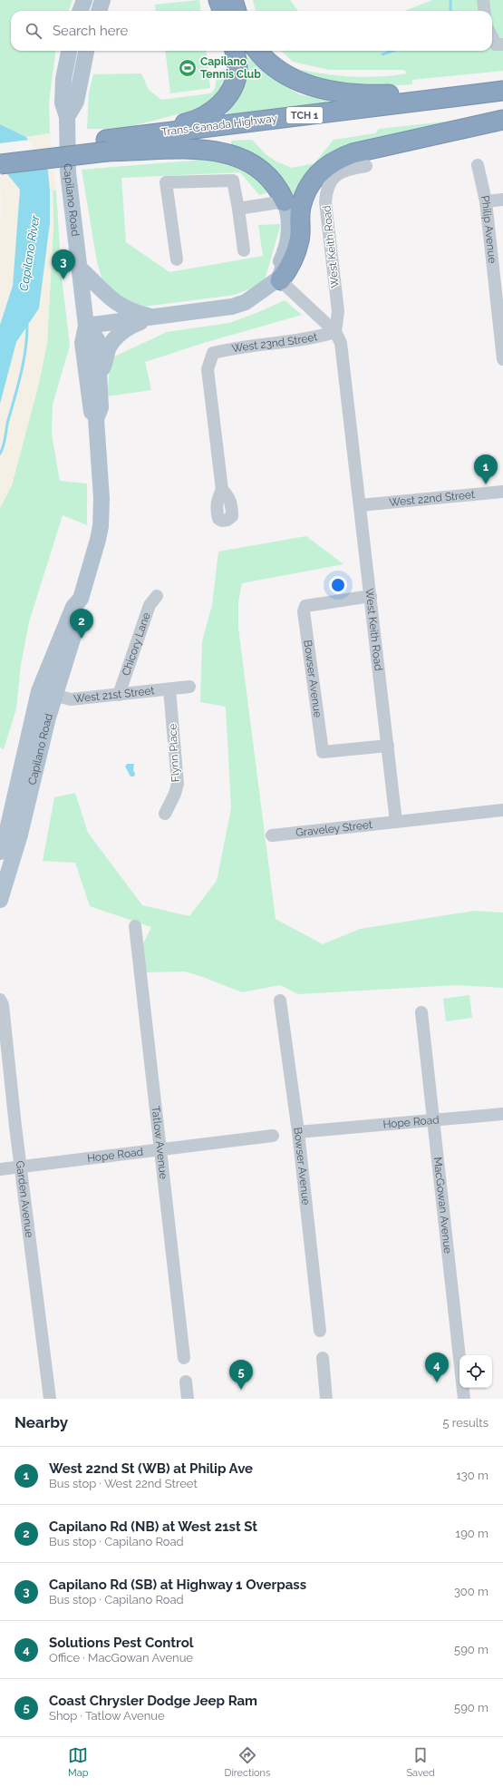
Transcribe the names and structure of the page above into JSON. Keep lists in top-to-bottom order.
{
  "streets": {
    "highway": ["TCH 1", "Trans-Canada Highway"],
    "main road": ["Capilano Road"],
    "street": [
      "Philip Avenue",
      "West Keith Road",
      "West 23nd Street",
      "West 22nd Street",
      "Chicory Lane",
      "Bowser Avenue",
      "West 21st Street",
      "Flynn Place",
      "Graveley Street",
      "Hope Road",
      "Tatlow Avenue",
      "Garden Avenue",
      "MacGowan Avenue"
    ]
  },
  "crossings": [
    ["Capilano Road", "West 21st Street"],
    ["West Keith Road", "West 23nd Street"],
    ["West Keith Road", "West 22nd Street"],
    ["West Keith Road", "Bowser Avenue"],
    ["West Keith Road", "Graveley Street"],
    ["Chicory Lane", "West 21st Street"],
    ["Bowser Avenue", "Hope Road"],
    ["West 21st Street", "Flynn Place"],
    ["Hope Road", "Tatlow Avenue"],
    ["Hope Road", "Garden Avenue"],
    ["Hope Road", "MacGowan Avenue"]
  ],
  "water": ["Capilano River"],
  "places": {
    "sports": ["Capilano Tennis Club"]
  },
  "page": {
    "search": "Search here",
    "pins": [
      "3",
      "1",
      "2",
      "4",
      "5"
    ],
    "heading": ["Nearby", "5 results"],
    "list": [
      {
        "mark": "1",
        "name": "West 22nd St (WB) at Philip Ave",
        "note": "Bus stop · West 22nd Street",
        "value": "130 m"
      },
      {
        "mark": "2",
        "name": "Capilano Rd (NB) at West 21st St",
        "note": "Bus stop · Capilano Road",
        "value": "190 m"
      },
      {
        "mark": "3",
        "name": "Capilano Rd (SB) at Highway 1 Overpass",
        "note": "Bus stop · Capilano Road",
        "value": "300 m"
      },
      {
        "mark": "4",
        "name": "Solutions Pest Control",
        "note": "Office · MacGowan Avenue",
        "value": "590 m"
      },
      {
        "mark": "5",
        "name": "Coast Chrysler Dodge Jeep Ram",
        "note": "Shop · Tatlow Avenue",
        "value": "590 m"
      }
    ],
    "nav": ["Map", "Directions", "Saved"]
  }
}
